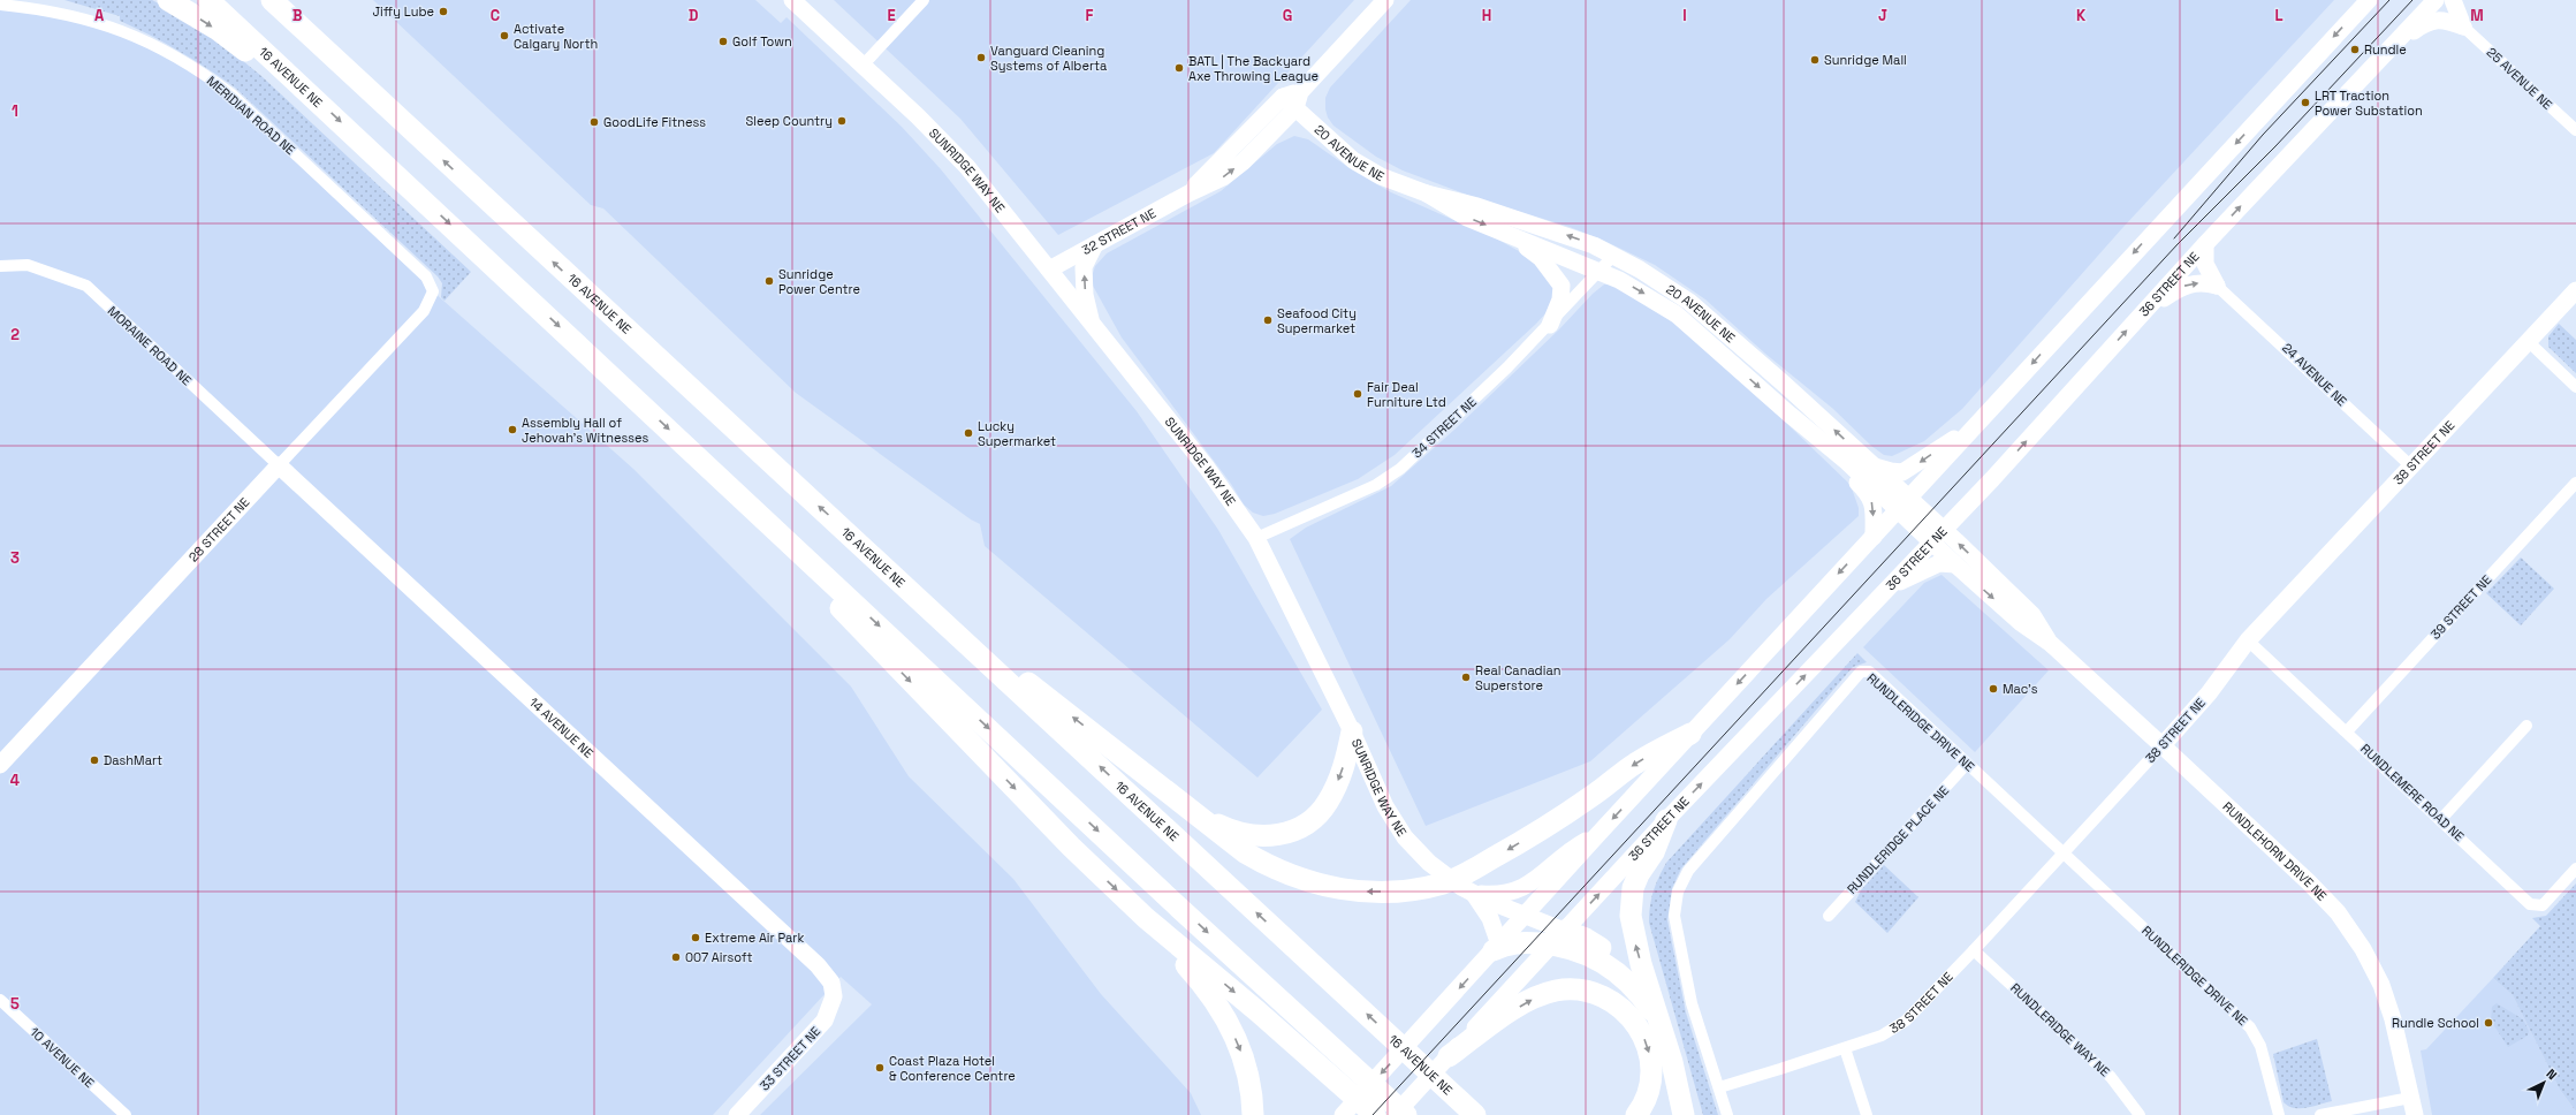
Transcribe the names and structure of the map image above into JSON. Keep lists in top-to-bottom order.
{
  "streets": {
    "highway": ["16 AVENUE NE"],
    "street": [
      "25 AVENUE NE",
      "MERIDIAN ROAD NE",
      "20 AVENUE NE",
      "SUNRIDGE WAY NE",
      "32 STREET NE",
      "36 STREET NE",
      "MORAINE ROAD NE",
      "24 AVENUE NE",
      "34 STREET NE",
      "38 STREET NE",
      "28 STREET NE",
      "39 STREET NE",
      "RUNDLERIDGE DRIVE NE",
      "14 AVENUE NE",
      "RUNDLEMERE ROAD NE",
      "RUNDLERIDGE PLACE NE",
      "RUNDLEHORN DRIVE NE",
      "RUNDLERIDGE WAY NE",
      "10 AVENUE NE",
      "33 STREET NE"
    ]
  },
  "crossings": [
    ["MERIDIAN ROAD NE", "28 STREET NE"],
    ["20 AVENUE NE", "32 STREET NE"],
    ["20 AVENUE NE", "34 STREET NE"],
    ["20 AVENUE NE", "RUNDLEHORN DRIVE NE"],
    ["SUNRIDGE WAY NE", "32 STREET NE"],
    ["SUNRIDGE WAY NE", "36 STREET NE"],
    ["SUNRIDGE WAY NE", "34 STREET NE"],
    ["36 STREET NE", "RUNDLEHORN DRIVE NE"],
    ["MORAINE ROAD NE", "28 STREET NE"],
    ["MORAINE ROAD NE", "14 AVENUE NE"],
    ["24 AVENUE NE", "38 STREET NE"],
    ["38 STREET NE", "RUNDLERIDGE DRIVE NE"],
    ["38 STREET NE", "RUNDLEMERE ROAD NE"],
    ["38 STREET NE", "RUNDLEHORN DRIVE NE"],
    ["38 STREET NE", "RUNDLERIDGE WAY NE"],
    ["28 STREET NE", "14 AVENUE NE"],
    ["39 STREET NE", "RUNDLEMERE ROAD NE"],
    ["RUNDLERIDGE DRIVE NE", "RUNDLERIDGE PLACE NE"],
    ["14 AVENUE NE", "33 STREET NE"]
  ],
  "places": [
    "Jiffy Lube",
    "Activate Calgary North",
    "Golf Town",
    "Rundle",
    "Vanguard Cleaning Systems of Alberta",
    "Sunridge Mall",
    "BATL | The Backyard Axe Throwing League",
    "LRT Traction Power Substation",
    "Sleep Country",
    "GoodLife Fitness",
    "Sunridge Power Centre",
    "Seafood City Supermarket",
    "Fair Deal Furniture Ltd",
    "Assembly Hall of Jehovah's Witnesses",
    "Lucky Supermarket",
    "Real Canadian Superstore",
    "Mac's",
    "DashMart",
    "Extreme Air Park",
    "007 Airsoft",
    "Rundle School",
    "Coast Plaza Hotel & Conference Centre"
  ],
  "north": "top right",
  "grid": {
    "columns": [
      "A",
      "B",
      "C",
      "D",
      "E",
      "F",
      "G",
      "H",
      "I",
      "J",
      "K",
      "L",
      "M"
    ],
    "rows": [
      "1",
      "2",
      "3",
      "4",
      "5"
    ]
  }
}
